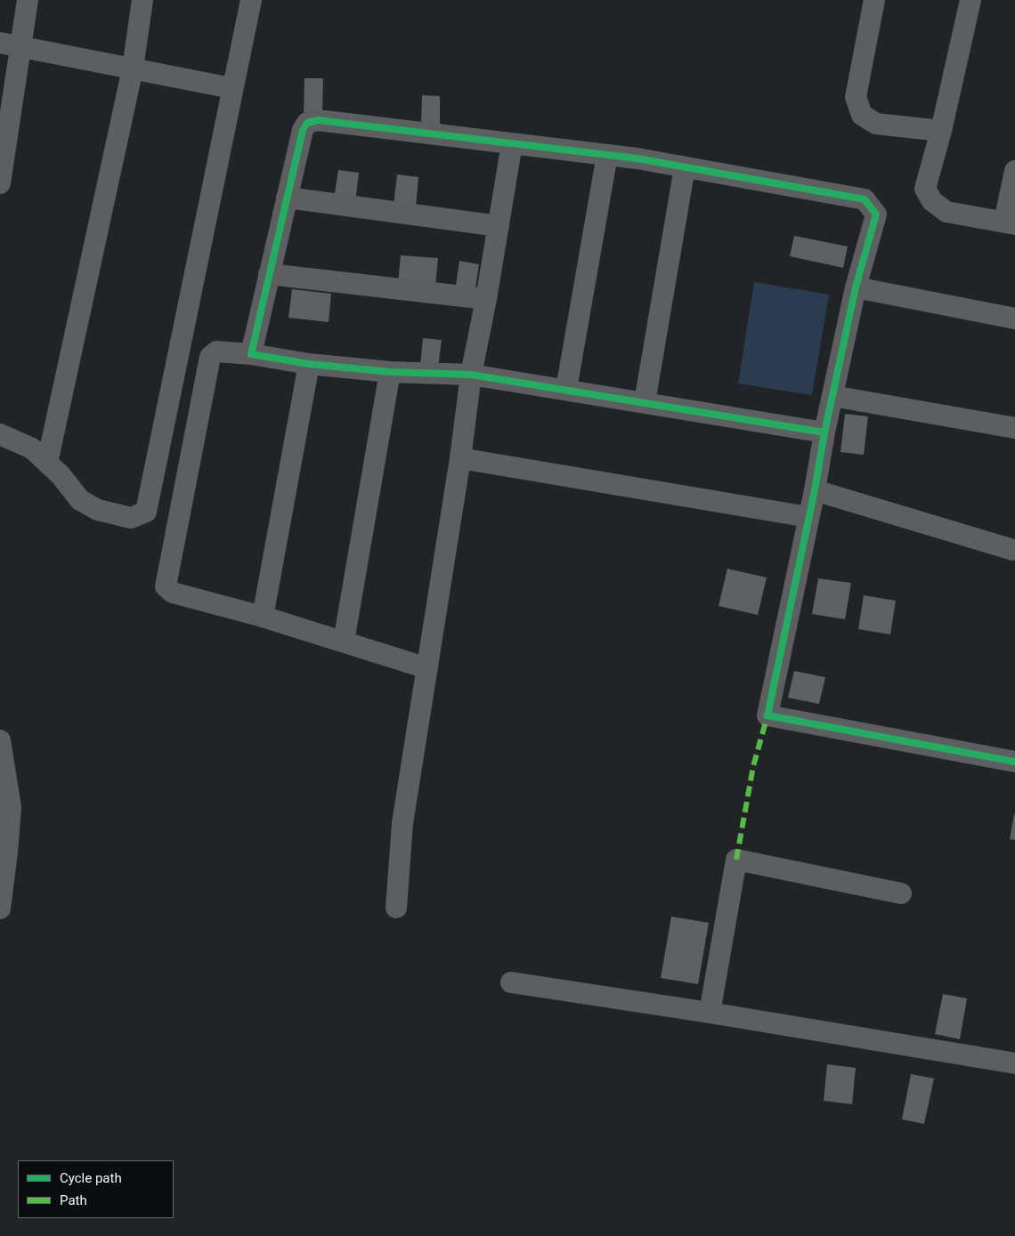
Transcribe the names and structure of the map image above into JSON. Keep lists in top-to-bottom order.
{
  "legend": ["Cycle path", "Path"]
}
